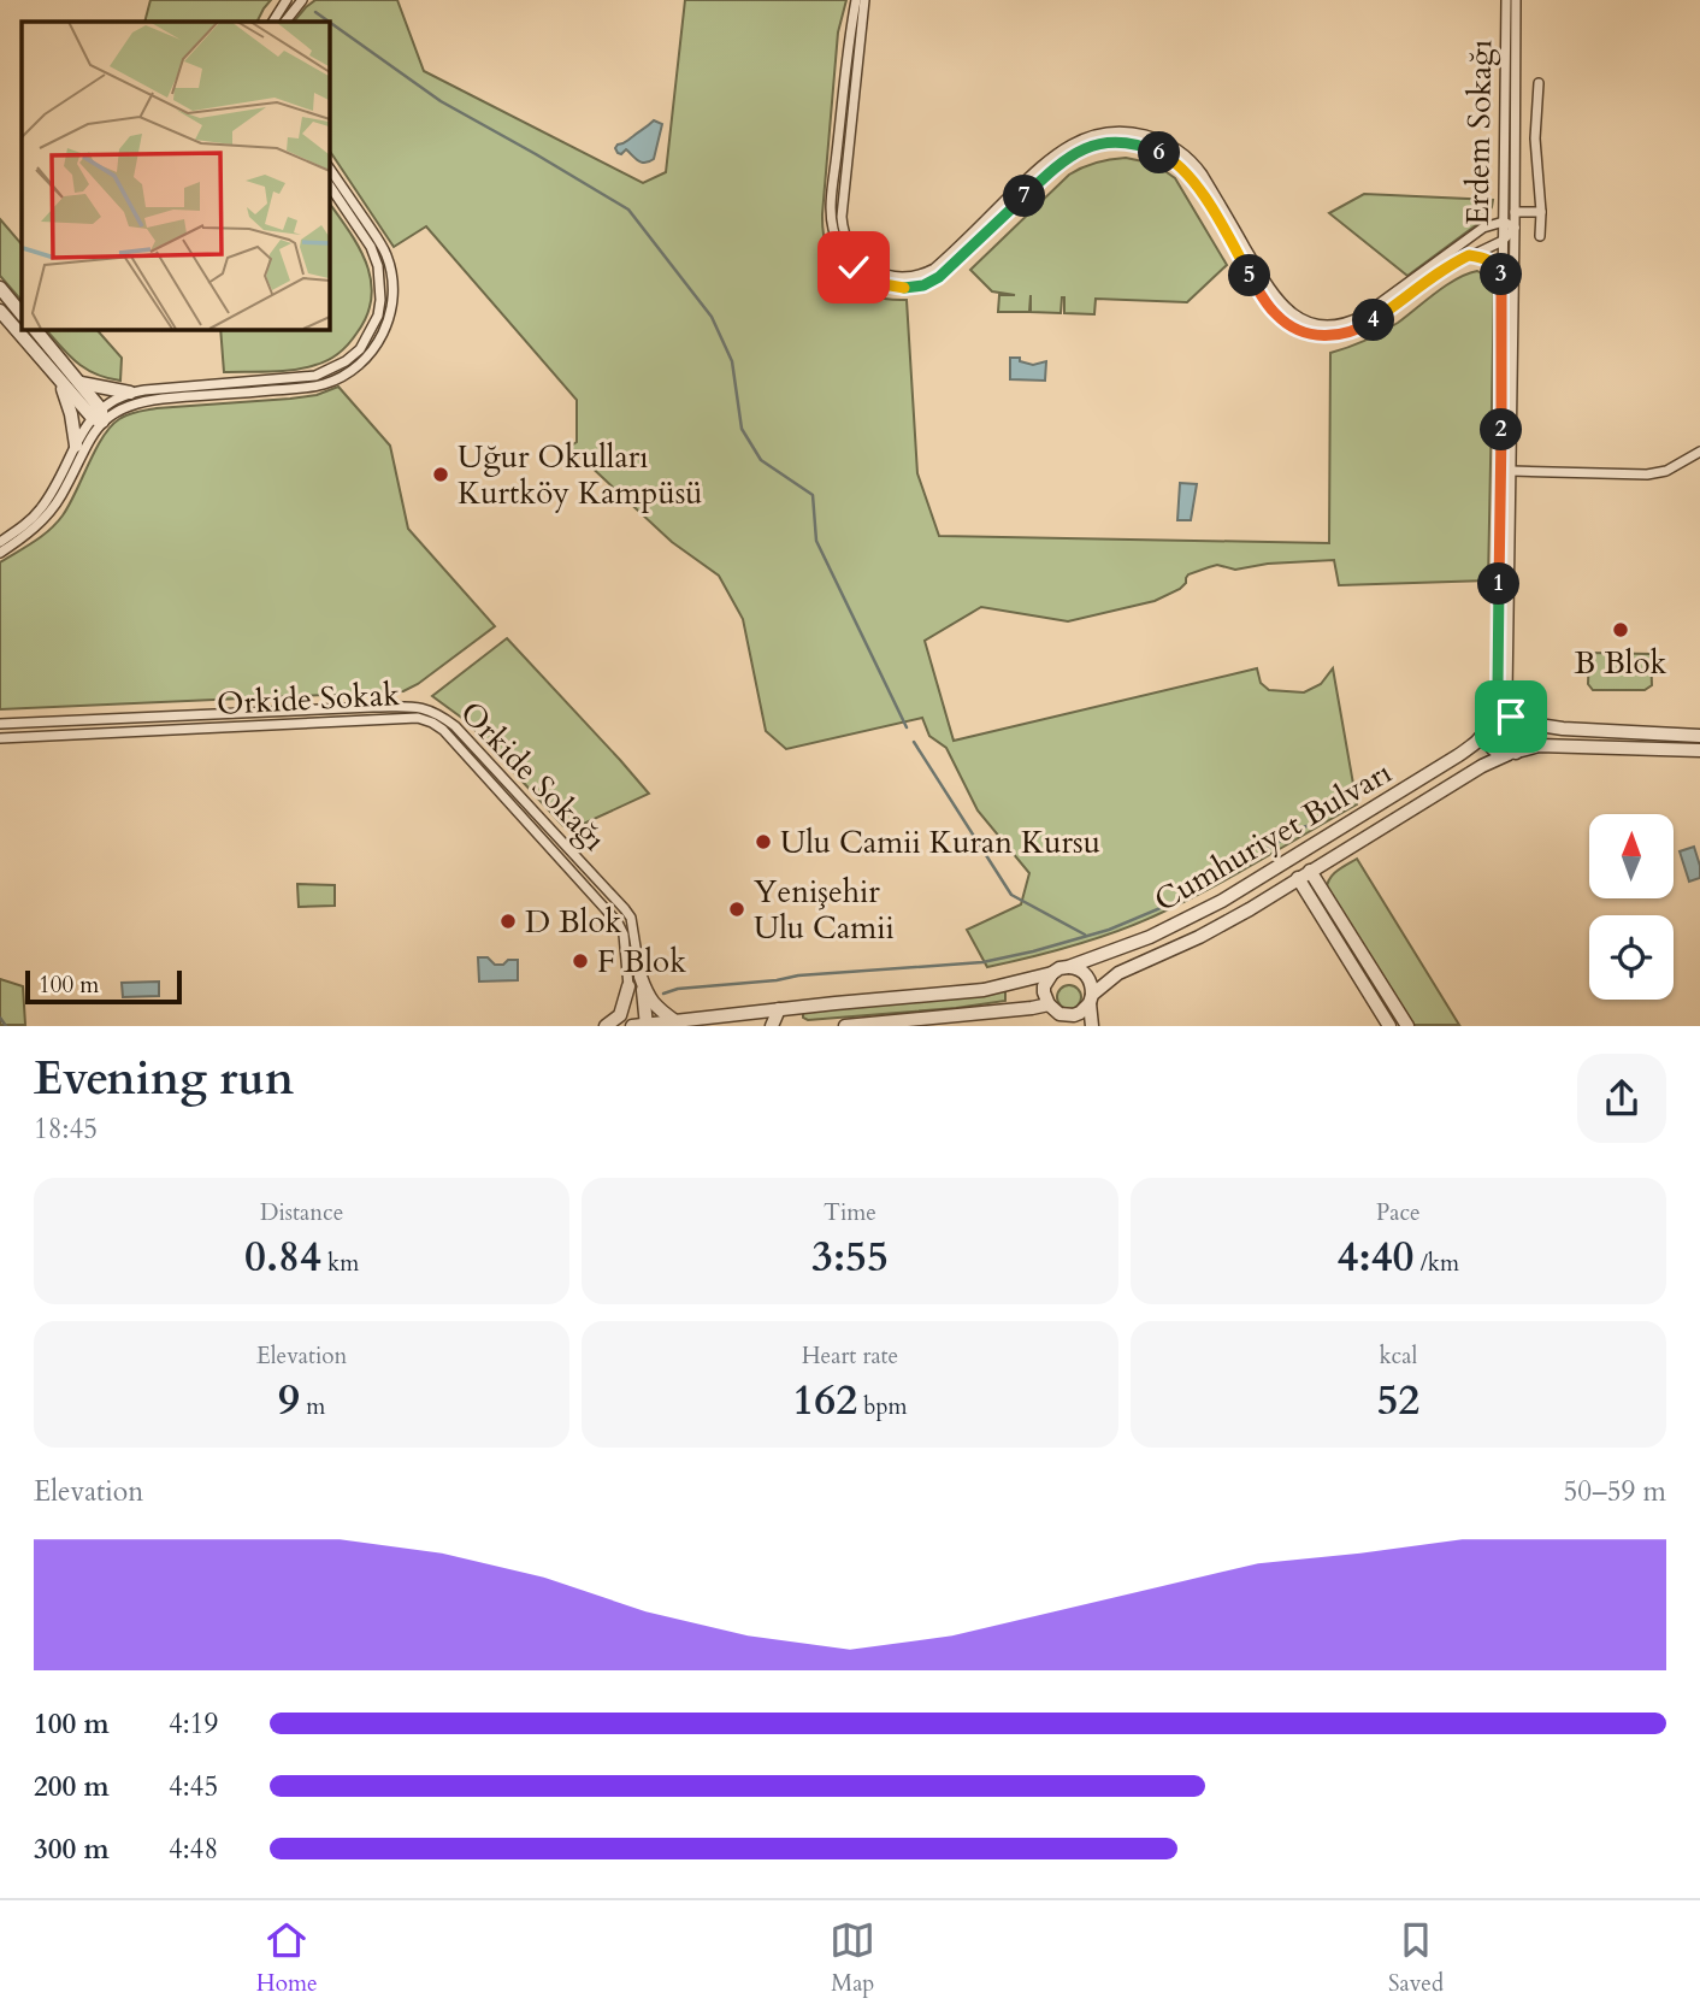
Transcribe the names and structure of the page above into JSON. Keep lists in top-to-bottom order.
{
  "streets": {
    "street": [
      "Erdem Sokağı",
      "Orkide Sokak",
      "Orkide Sokağı",
      "Cumhuriyet Bulvarı"
    ]
  },
  "crossings": [
    ["Erdem Sokağı", "Cumhuriyet Bulvarı"]
  ],
  "places": [
    "Uğur Okulları Kurtköy Kampüsü",
    "B Blok",
    "Ulu Camii Kuran Kursu",
    "Yenişehir Ulu Camii",
    "D Blok",
    "F Blok"
  ],
  "scale_bar": "100 m",
  "north": "top",
  "page": {
    "pins": [
      "6",
      "7",
      "3",
      "5",
      "4",
      "2",
      "1"
    ],
    "scale": "100 m",
    "heading": ["Evening run", "18:45"],
    "stats": [
      ["Distance", "0.84 km"],
      ["Time", "3:55"],
      ["Pace", "4:40 /km"],
      ["Elevation", "9 m"],
      ["Heart rate", "162 bpm"],
      ["kcal", "52"]
    ],
    "chart": ["Elevation", "50–59 m"],
    "list": [
      {
        "name": "100 m",
        "note": "4:19"
      },
      {
        "name": "200 m",
        "note": "4:45"
      },
      {
        "name": "300 m",
        "note": "4:48"
      }
    ],
    "tabs": ["Home", "Map", "Saved"]
  }
}
